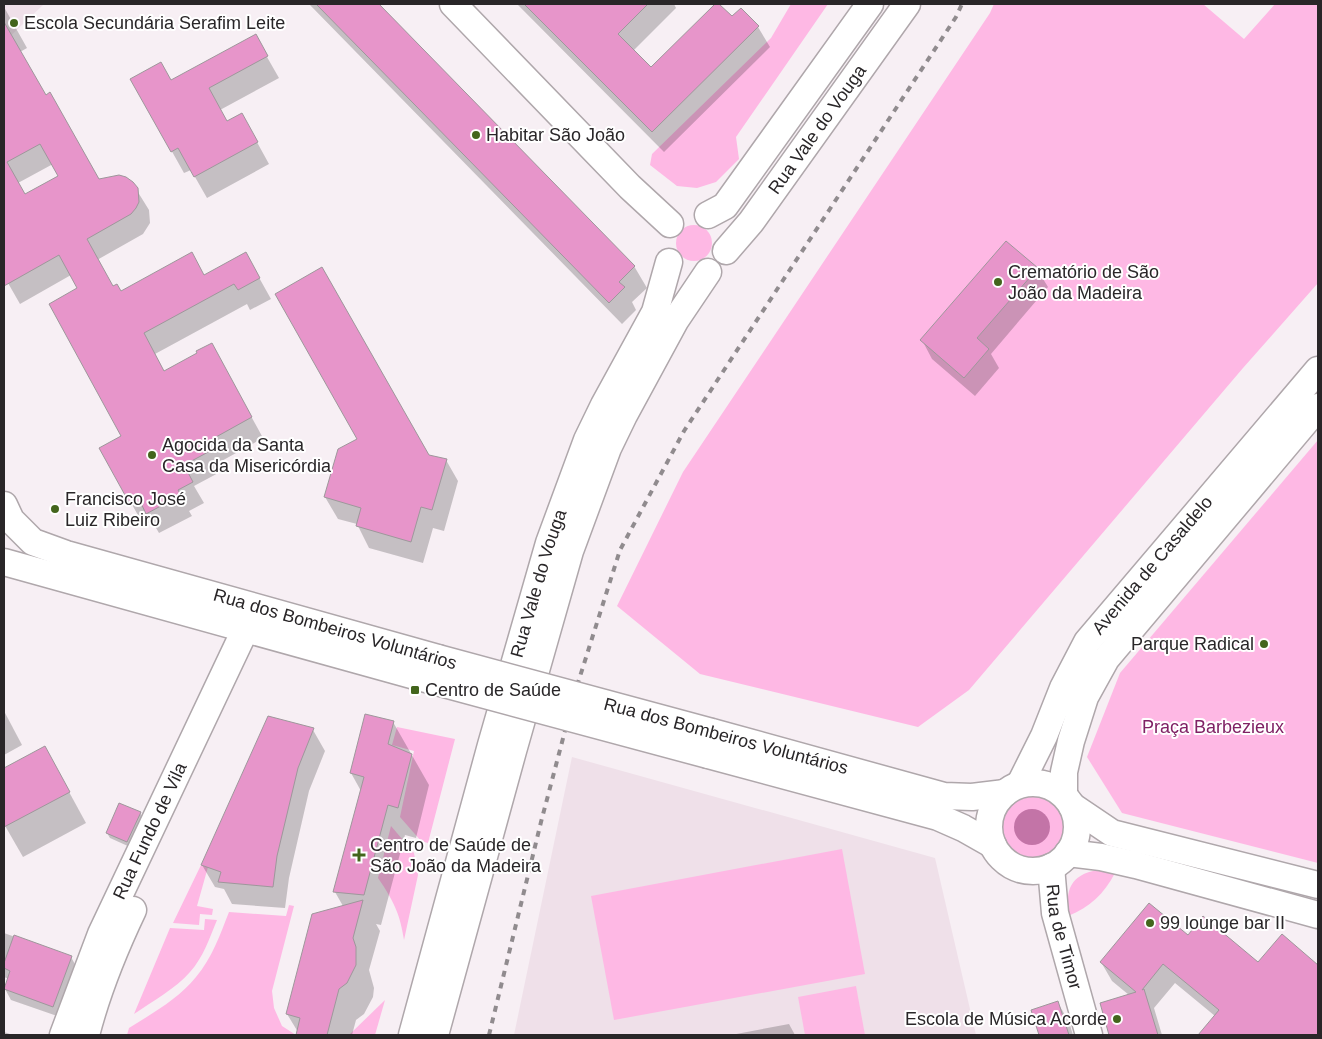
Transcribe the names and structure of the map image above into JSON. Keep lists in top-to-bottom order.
{
  "streets": {
    "street": [
      "Rua Vale do Vouga",
      "Avenida de Casaldelo",
      "Rua dos Bombeiros Voluntários",
      "Rua Fundo de Vila",
      "Rua de Timor"
    ]
  },
  "crossings": [
    ["Avenida de Casaldelo", "Rua dos Bombeiros Voluntários"],
    ["Avenida de Casaldelo", "Rua de Timor"],
    ["Rua dos Bombeiros Voluntários", "Rua Fundo de Vila"],
    ["Rua dos Bombeiros Voluntários", "Rua de Timor"]
  ],
  "parks": ["Praça Barbezieux"],
  "places": {
    "other": [
      "Escola Secundária Serafim Leite",
      "Habitar São João",
      "Crematório de São João da Madeira",
      "Agocida da Santa Casa da Misericórdia",
      "Francisco José Luiz Ribeiro",
      "Parque Radical",
      "99 lounge bar II",
      "Escola de Música Acorde"
    ],
    "transit": ["Centro de Saúde"],
    "health": ["Centro de Saúde de São João da Madeira"]
  }
}
